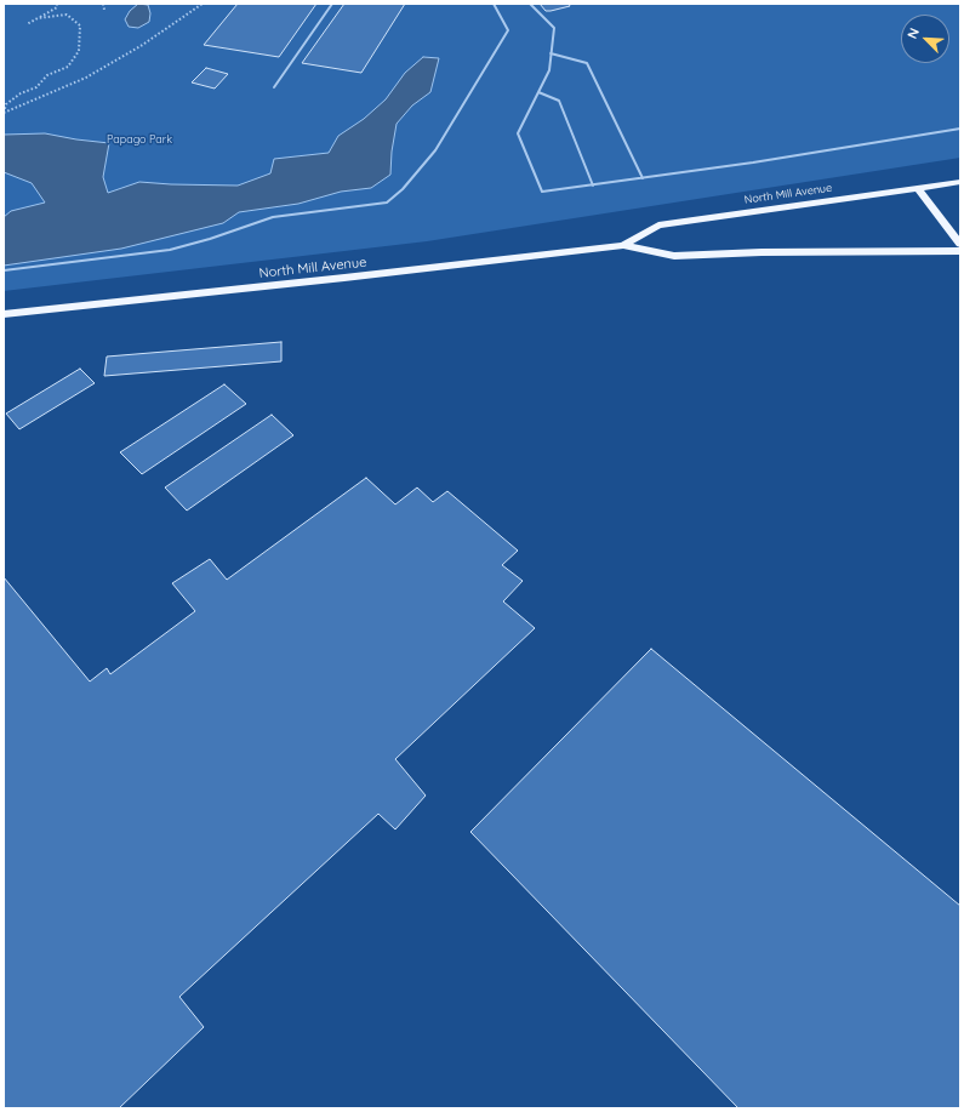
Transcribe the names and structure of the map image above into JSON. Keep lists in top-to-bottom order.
{
  "streets": {
    "main road": ["North Mill Avenue"]
  },
  "parks": ["Papago Park"],
  "north": "top left"
}
